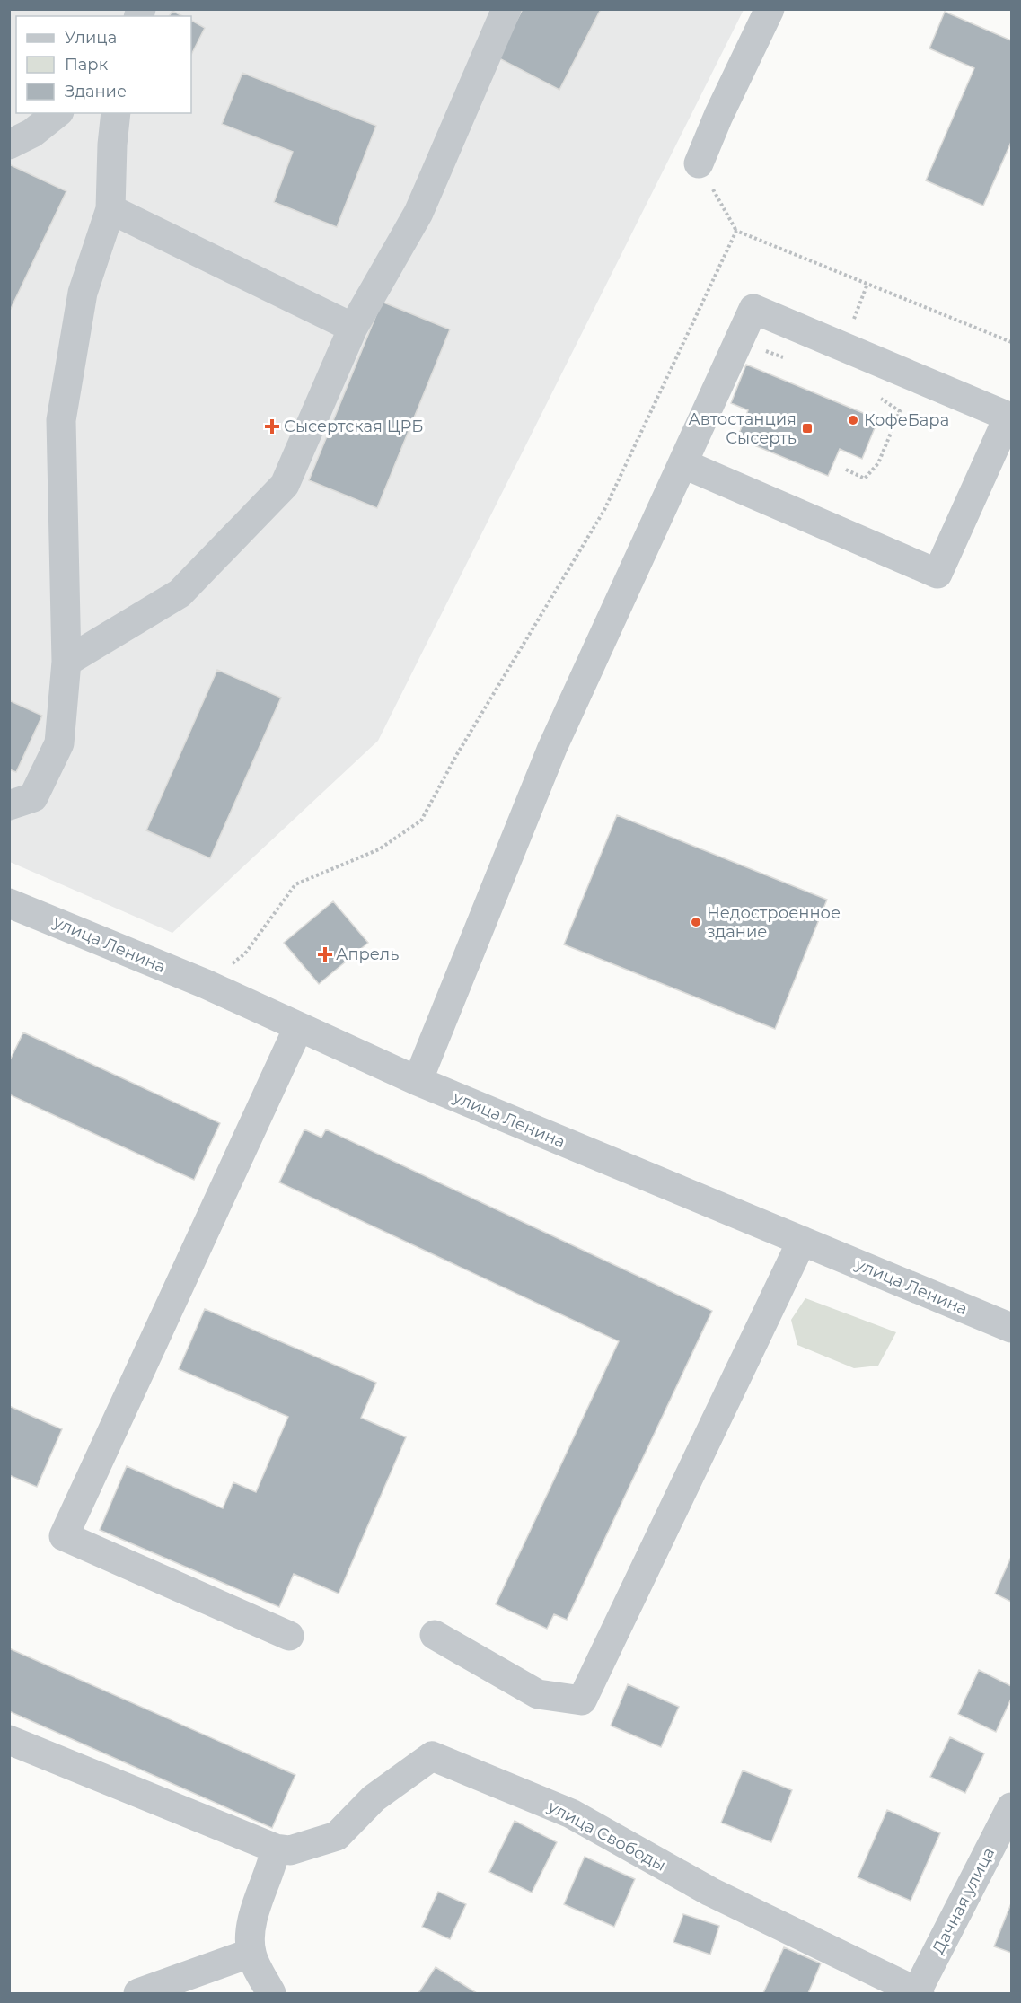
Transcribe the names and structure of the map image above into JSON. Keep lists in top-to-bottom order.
{
  "streets": {
    "street": ["улица Ленина", "улица Свободы", "Дачная улица"]
  },
  "crossings": [
    ["улица Свободы", "Дачная улица"]
  ],
  "places": {
    "other": ["КофеБара", "Недостроенное здание"],
    "health": ["Сысертская ЦРБ", "Апрель"],
    "transit": ["Автостанция Сысерть"]
  },
  "legend": ["Улица", "Парк", "Здание"]
}
